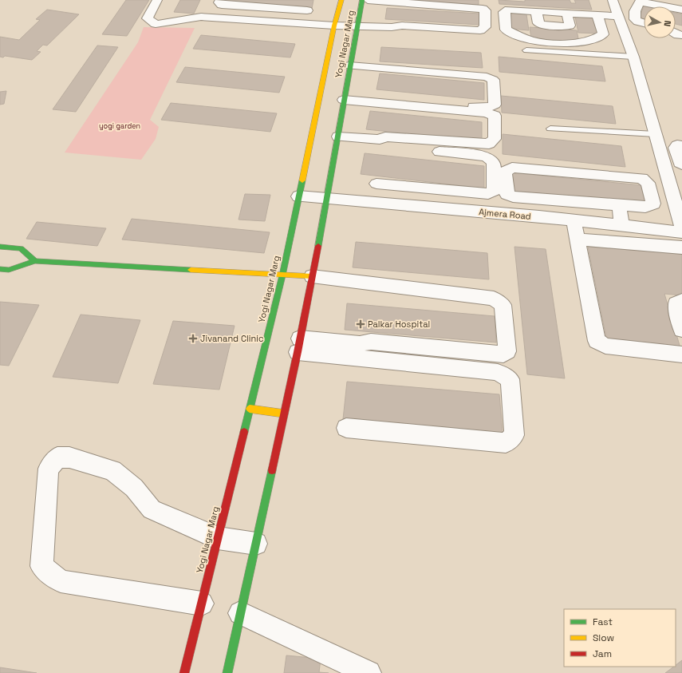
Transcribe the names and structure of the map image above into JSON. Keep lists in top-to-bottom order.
{
  "streets": {
    "street": ["Yogi Nagar Marg", "Ajmera Road"]
  },
  "crossings": [
    ["Yogi Nagar Marg", "Ajmera Road"]
  ],
  "parks": ["yogi garden"],
  "places": {
    "health": ["Palkar Hospital", "Jivanand Clinic"]
  },
  "legend": ["Fast", "Slow", "Jam"],
  "north": "right"
}
